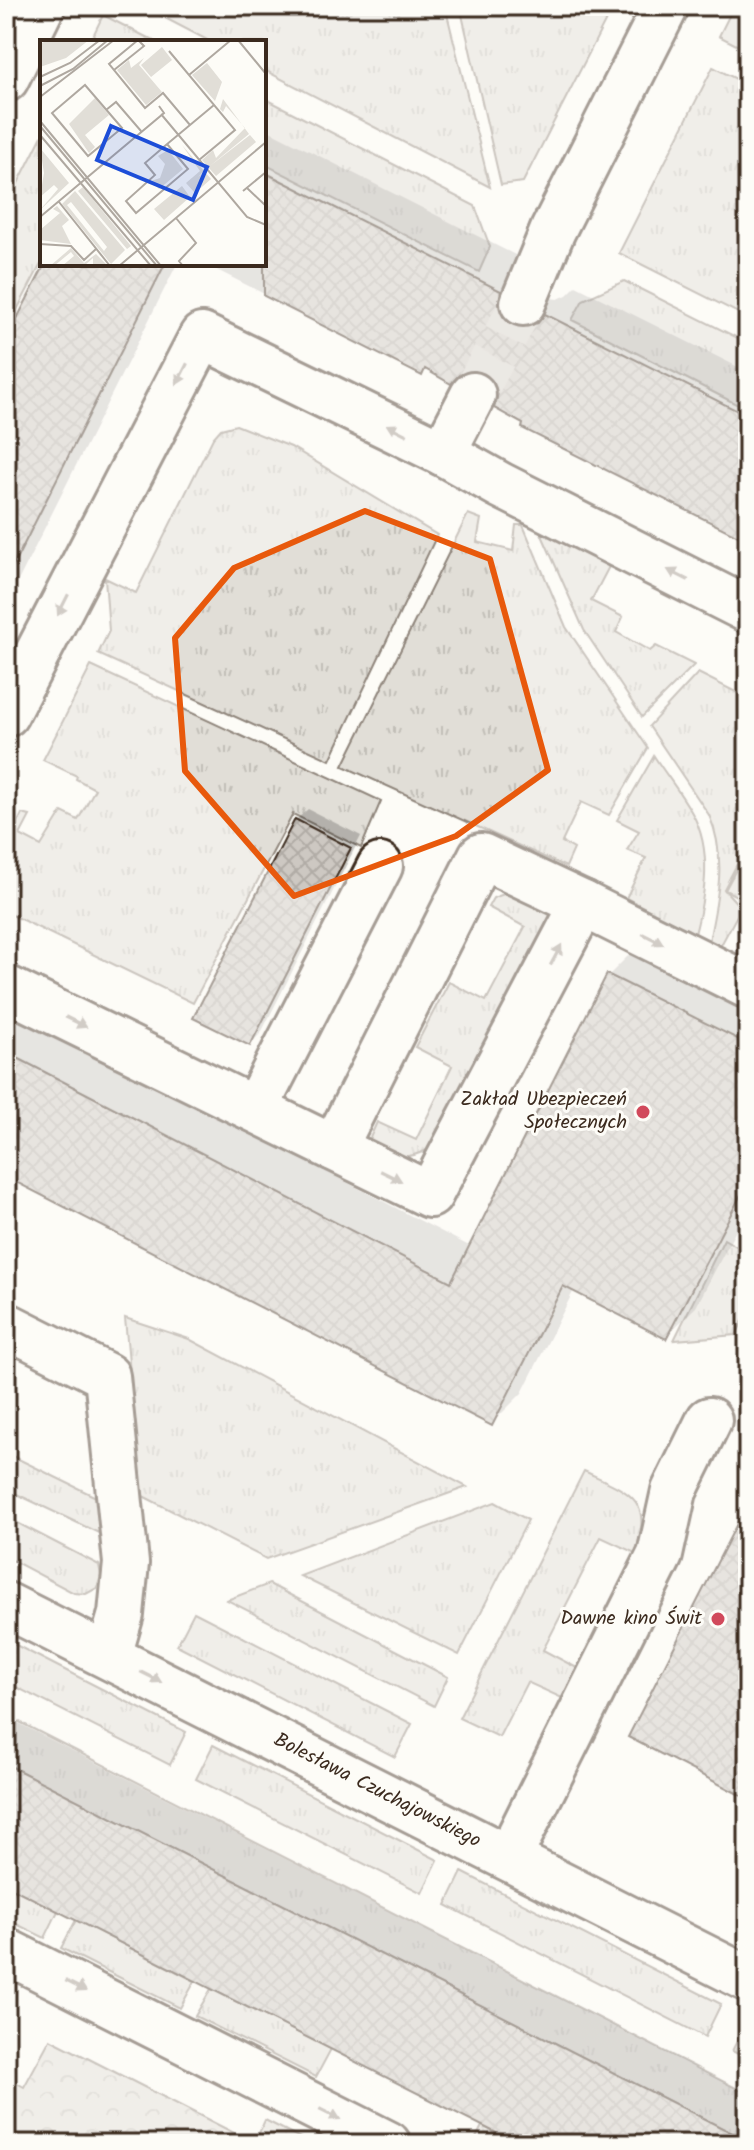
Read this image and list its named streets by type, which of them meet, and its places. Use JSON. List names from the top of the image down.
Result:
{
  "streets": {
    "street": ["Bolesława Czuchajowskiego"]
  },
  "places": ["Zakład Ubezpieczeń Społecznych", "Dawne kino Świt"]
}
